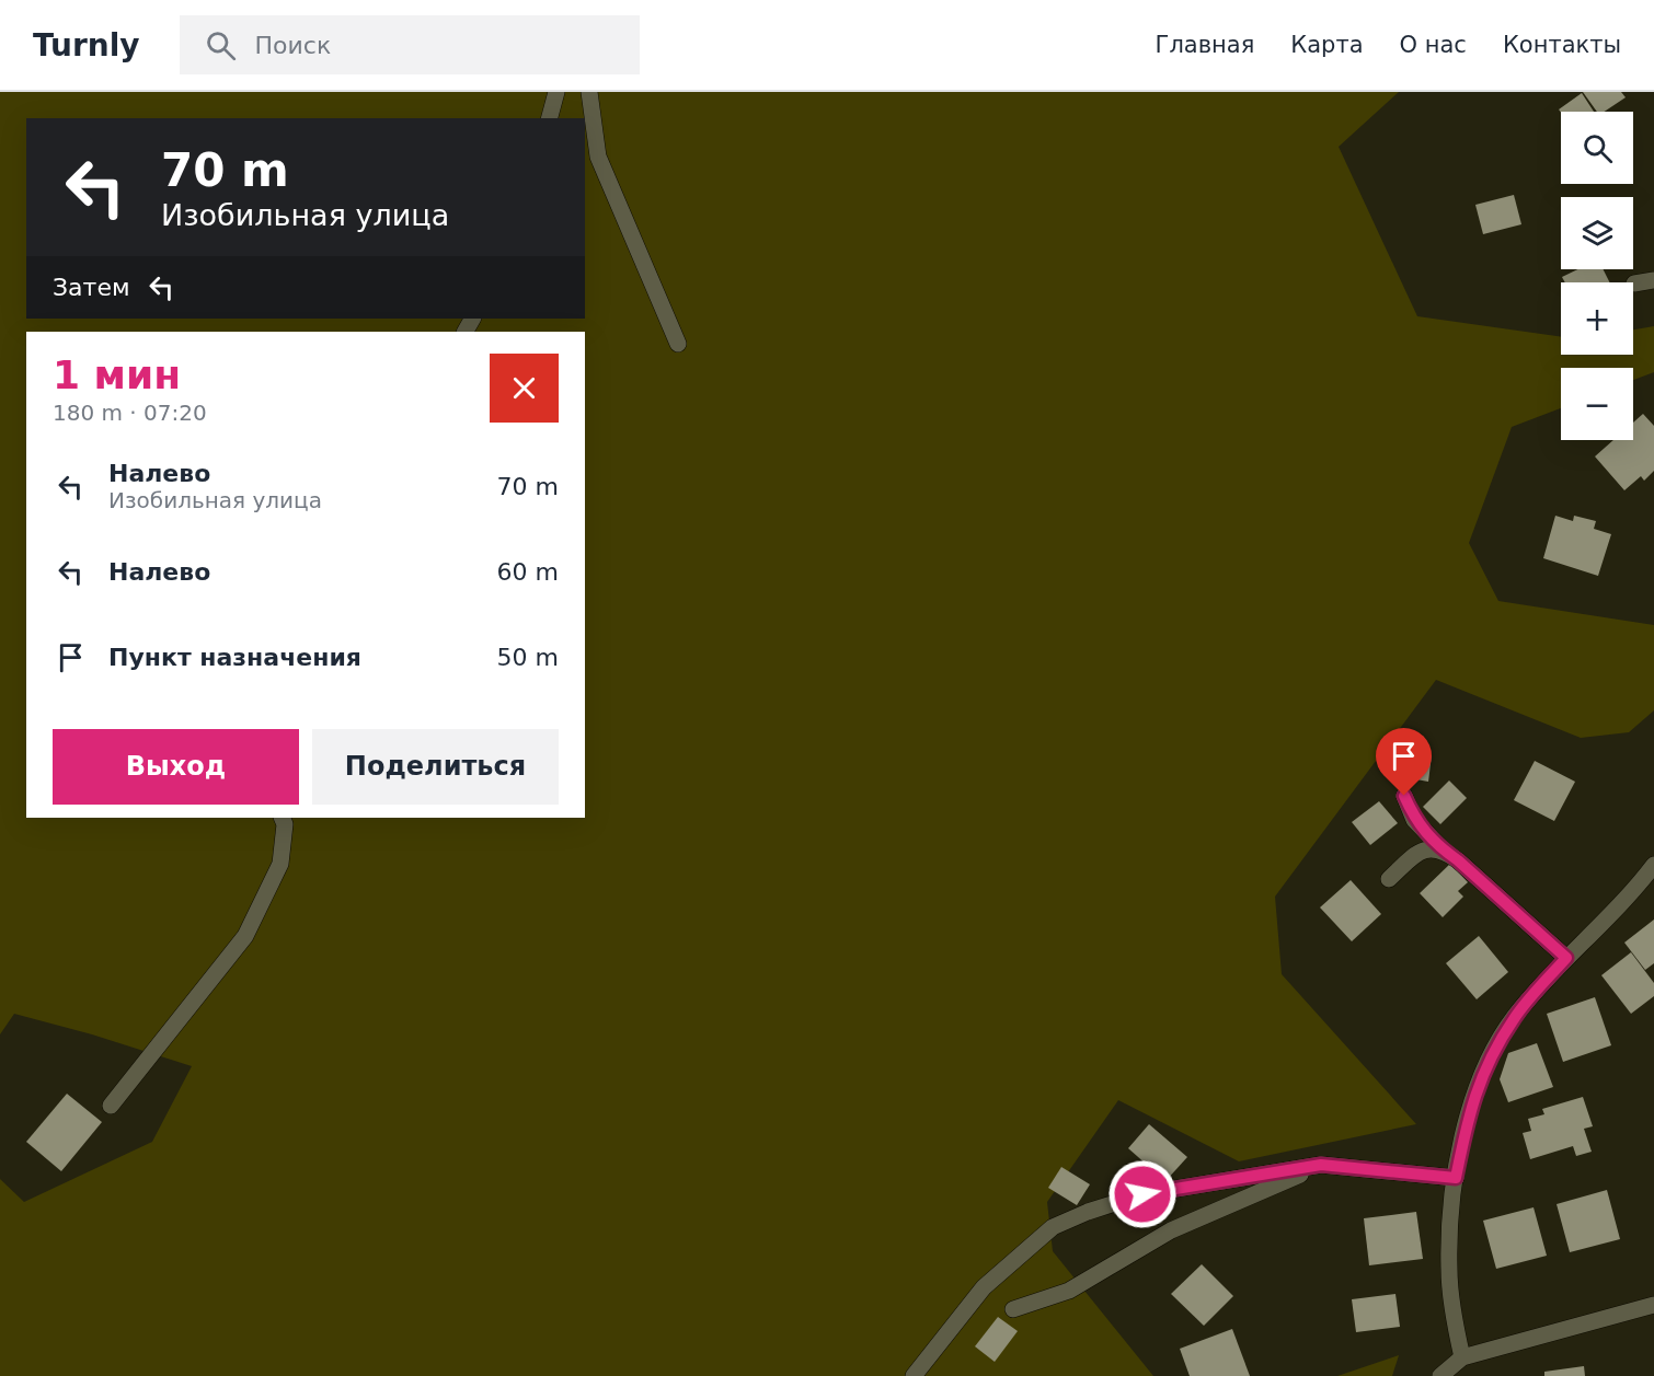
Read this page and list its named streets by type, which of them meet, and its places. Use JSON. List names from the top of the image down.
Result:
{
  "page": {
    "header": "Turnly",
    "search": "Поиск",
    "nav": [
      "Главная",
      "Карта",
      "О нас",
      "Контакты"
    ],
    "map_buttons": ["+", "−"],
    "turn": ["70 m", "Изобильная улица"],
    "then": "Затем",
    "heading": ["1 мин", "180 m · 07:20"],
    "list": [
      {
        "name": "Налево",
        "note": "Изобильная улица",
        "value": "70 m"
      },
      {
        "name": "Налево",
        "value": "60 m"
      },
      {
        "name": "Пункт назначения",
        "value": "50 m"
      }
    ],
    "buttons": ["Выход", "Поделиться"]
  }
}
